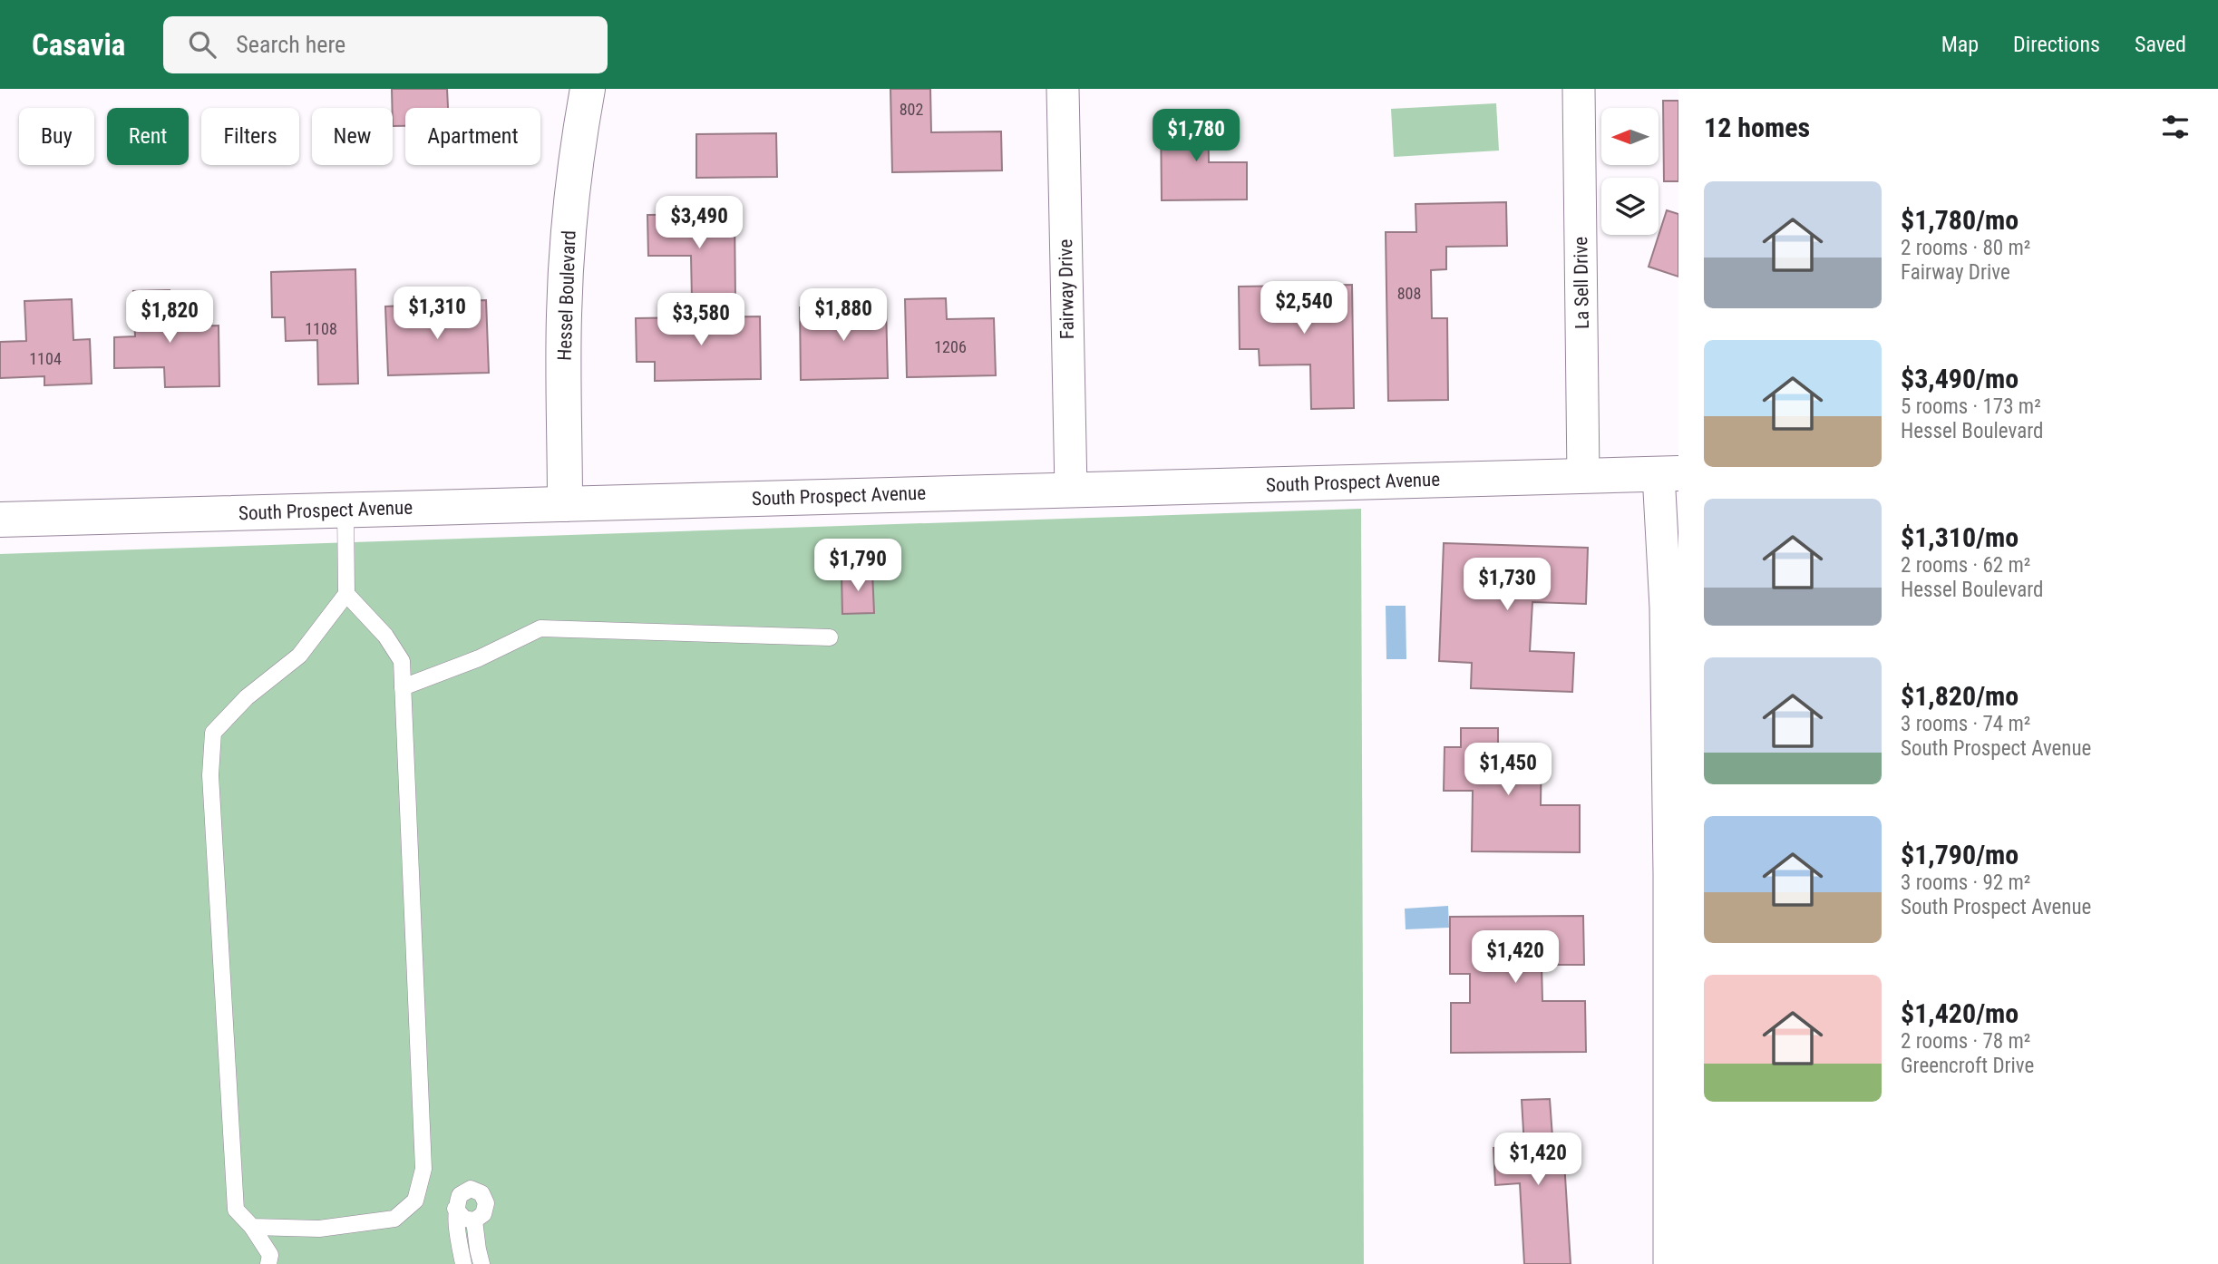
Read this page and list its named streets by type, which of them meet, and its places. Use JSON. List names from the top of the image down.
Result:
{
  "streets": {
    "main road": ["Hessel Boulevard", "South Prospect Avenue"],
    "street": ["La Sell Drive", "Fairway Drive"]
  },
  "crossings": [
    ["La Sell Drive", "South Prospect Avenue"],
    ["Fairway Drive", "South Prospect Avenue"],
    ["Hessel Boulevard", "South Prospect Avenue"]
  ],
  "house_numbers": [
    "802",
    "808",
    "1108",
    "1206",
    "1104"
  ],
  "north": "left",
  "page": {
    "header": "Casavia",
    "search": "Search here",
    "nav": ["Map", "Directions", "Saved"],
    "heading": "12 homes",
    "chip": [
      "Buy",
      "Rent",
      "Filters",
      "New",
      "Apartment"
    ],
    "price": [
      "$1,780",
      "$3,490",
      "$2,540",
      "$1,310",
      "$1,880",
      "$1,820",
      "$3,580",
      "$1,790",
      "$1,730",
      "$1,450",
      "$1,420",
      "$1,420"
    ],
    "list": [
      {
        "name": "$1,780/mo",
        "note": "2 rooms · 80 m² · Fairway Drive"
      },
      {
        "name": "$3,490/mo",
        "note": "5 rooms · 173 m² · Hessel Boulevard"
      },
      {
        "name": "$1,310/mo",
        "note": "2 rooms · 62 m² · Hessel Boulevard"
      },
      {
        "name": "$1,820/mo",
        "note": "3 rooms · 74 m² · South Prospect Avenue"
      },
      {
        "name": "$1,790/mo",
        "note": "3 rooms · 92 m² · South Prospect Avenue"
      },
      {
        "name": "$1,420/mo",
        "note": "2 rooms · 78 m² · Greencroft Drive"
      }
    ]
  }
}
